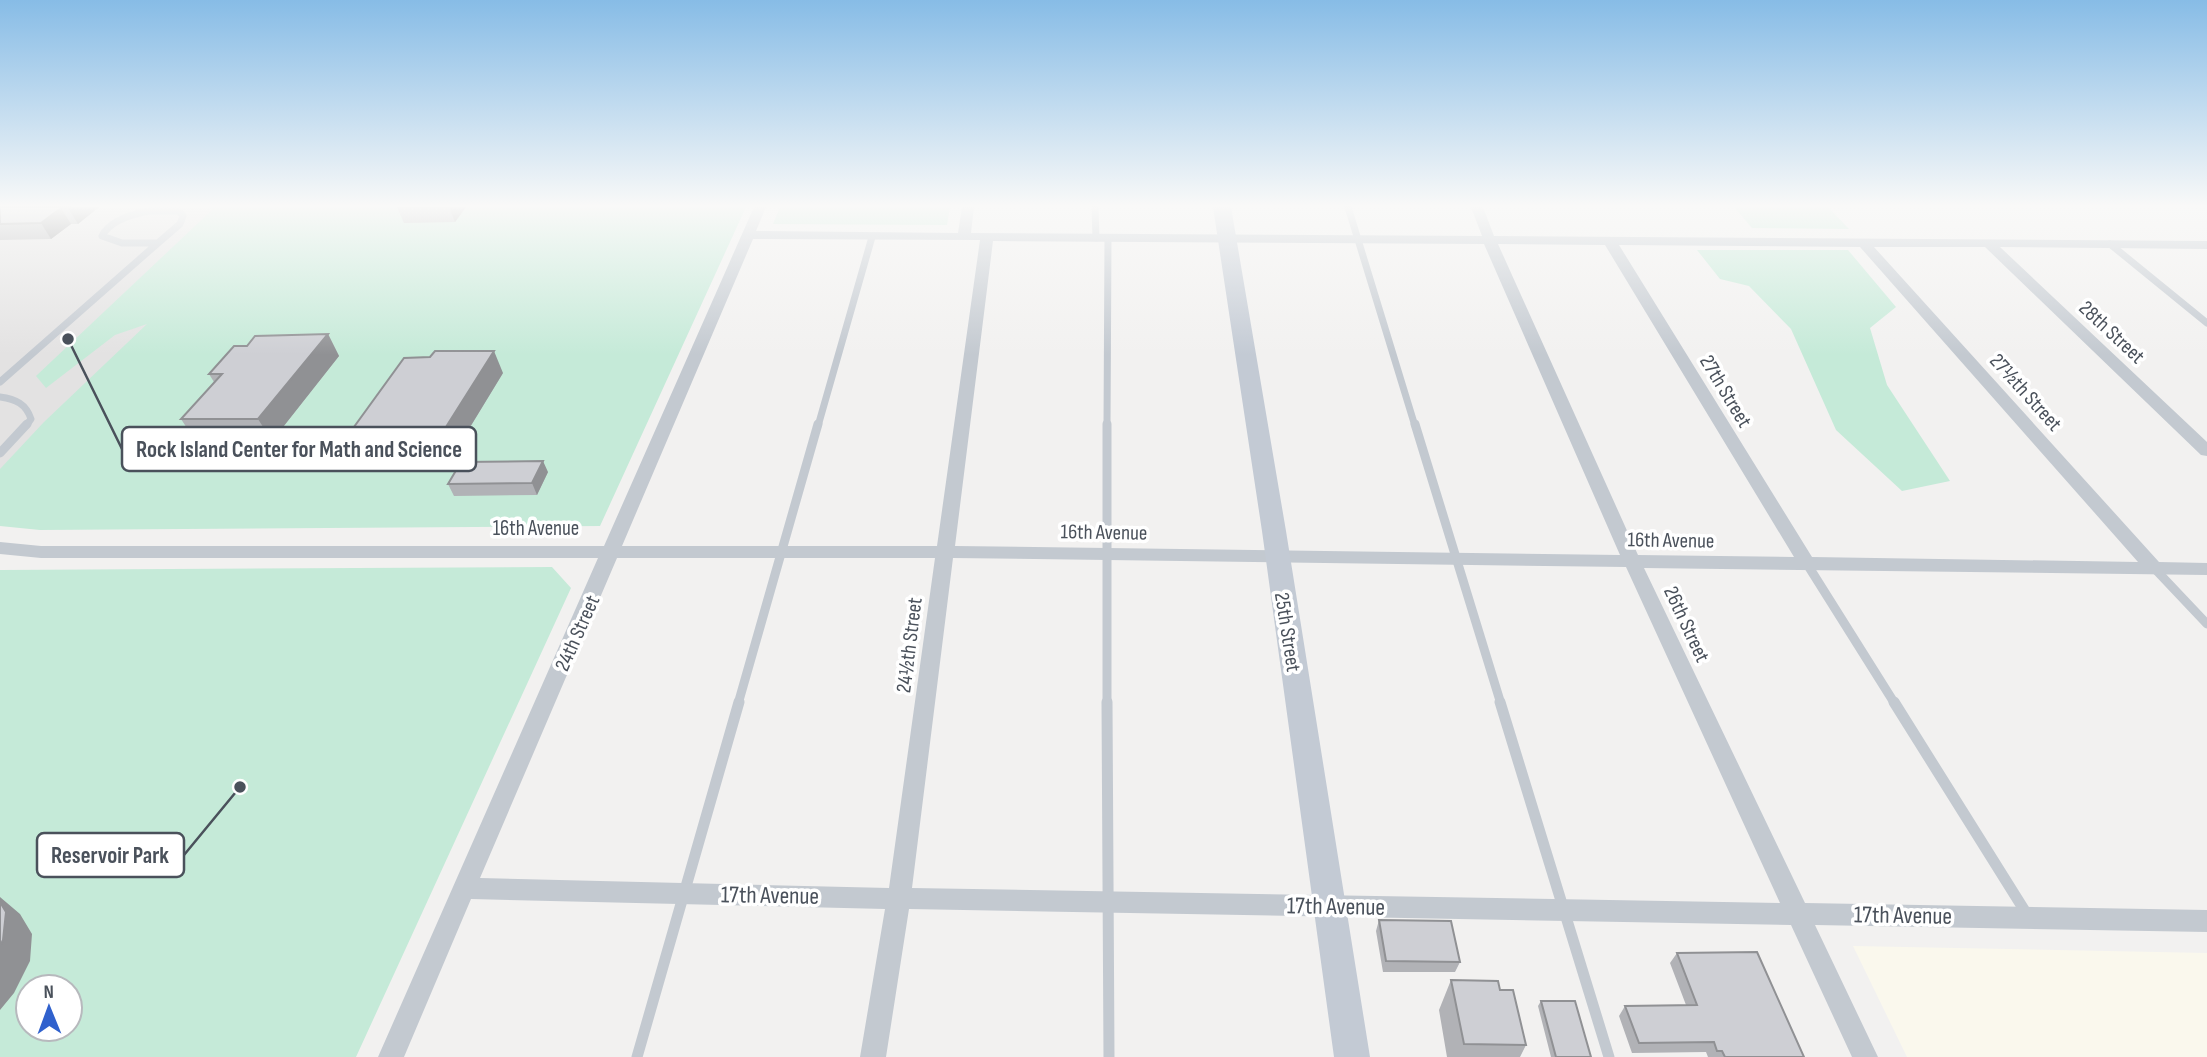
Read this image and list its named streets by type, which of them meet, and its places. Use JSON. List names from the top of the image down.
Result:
{
  "streets": {
    "street": [
      "28th Street",
      "27th Street",
      "27½th Street",
      "16th Avenue",
      "26th Street",
      "25th Street",
      "24th Street",
      "24½th Street",
      "17th Avenue"
    ]
  },
  "crossings": [
    ["27th Street", "16th Avenue"],
    ["27½th Street", "16th Avenue"],
    ["16th Avenue", "26th Street"],
    ["16th Avenue", "25th Street"],
    ["16th Avenue", "24th Street"],
    ["16th Avenue", "24½th Street"],
    ["26th Street", "17th Avenue"],
    ["25th Street", "17th Avenue"],
    ["24th Street", "17th Avenue"],
    ["24½th Street", "17th Avenue"]
  ],
  "places": ["Rock Island Center for Math and Science", "Reservoir Park"],
  "north": "top"
}
